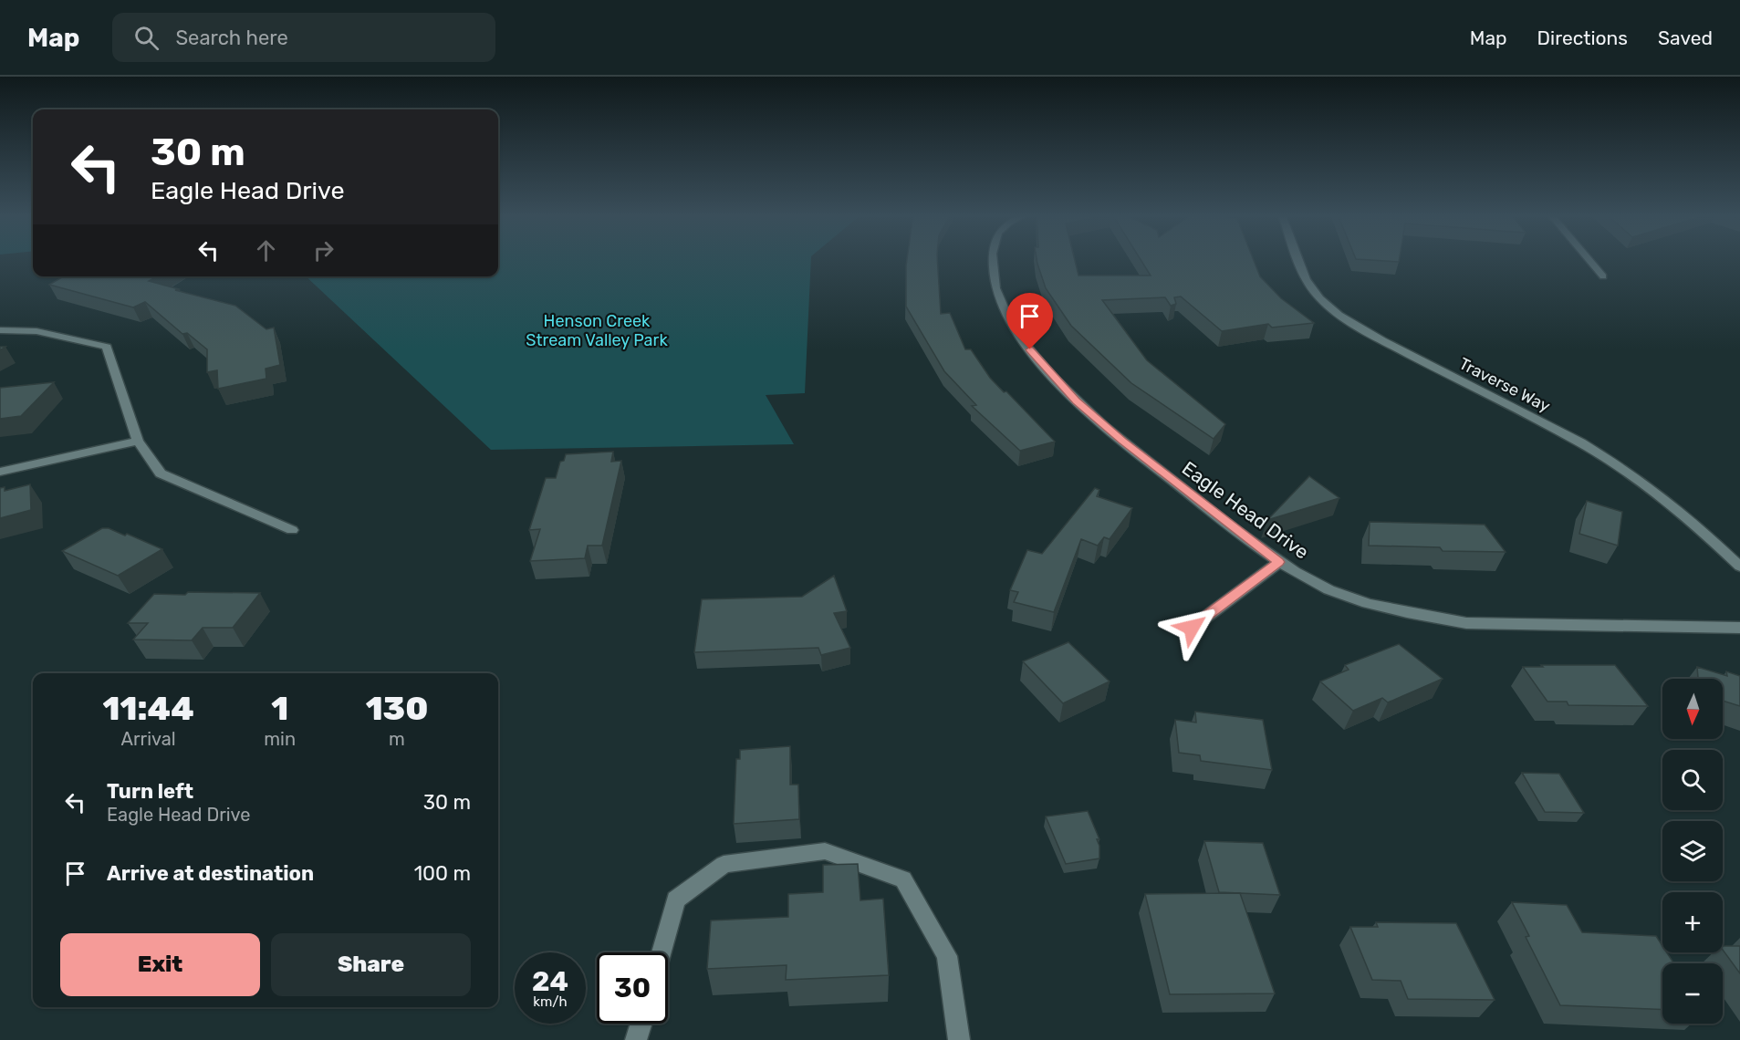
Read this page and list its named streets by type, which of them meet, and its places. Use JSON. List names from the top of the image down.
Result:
{
  "streets": {
    "street": ["Traverse Way", "Eagle Head Drive"]
  },
  "parks": ["Henson Creek Stream Valley Park"],
  "north": "bottom",
  "page": {
    "header": "Map",
    "search": "Search here",
    "nav": ["Map", "Directions", "Saved"],
    "turn": ["30 m", "Eagle Head Drive"],
    "eta": [
      "11:44",
      "Arrival",
      "1",
      "min",
      "130",
      "m"
    ],
    "map_buttons": ["+", "−"],
    "list": [
      {
        "name": "Turn left",
        "note": "Eagle Head Drive",
        "value": "30 m"
      },
      {
        "name": "Arrive at destination",
        "value": "100 m"
      }
    ],
    "buttons": ["Exit", "Share"],
    "speed": "24 km/h",
    "limit": "30"
  }
}
